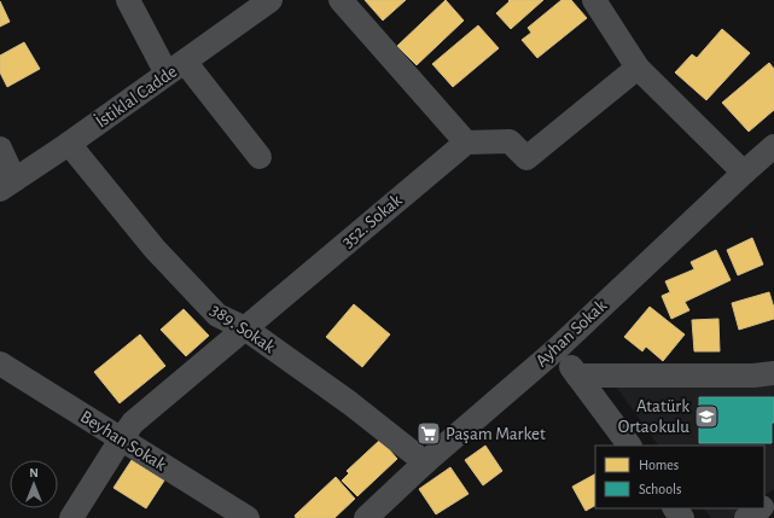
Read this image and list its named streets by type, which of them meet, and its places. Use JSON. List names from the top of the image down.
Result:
{
  "streets": {
    "street": [
      "İstiklal Cadde",
      "352. Sokak",
      "389. Sokak",
      "Ayhan Sokak",
      "Beyhan Sokak"
    ]
  },
  "crossings": [
    ["İstiklal Cadde", "389. Sokak"],
    ["352. Sokak", "389. Sokak"],
    ["352. Sokak", "Beyhan Sokak"],
    ["389. Sokak", "Ayhan Sokak"]
  ],
  "places": {
    "school or university": ["Atatürk Ortaokulu"],
    "supermarket": ["Paşam Market"]
  },
  "legend": ["Homes", "Schools"],
  "north": "top"
}
